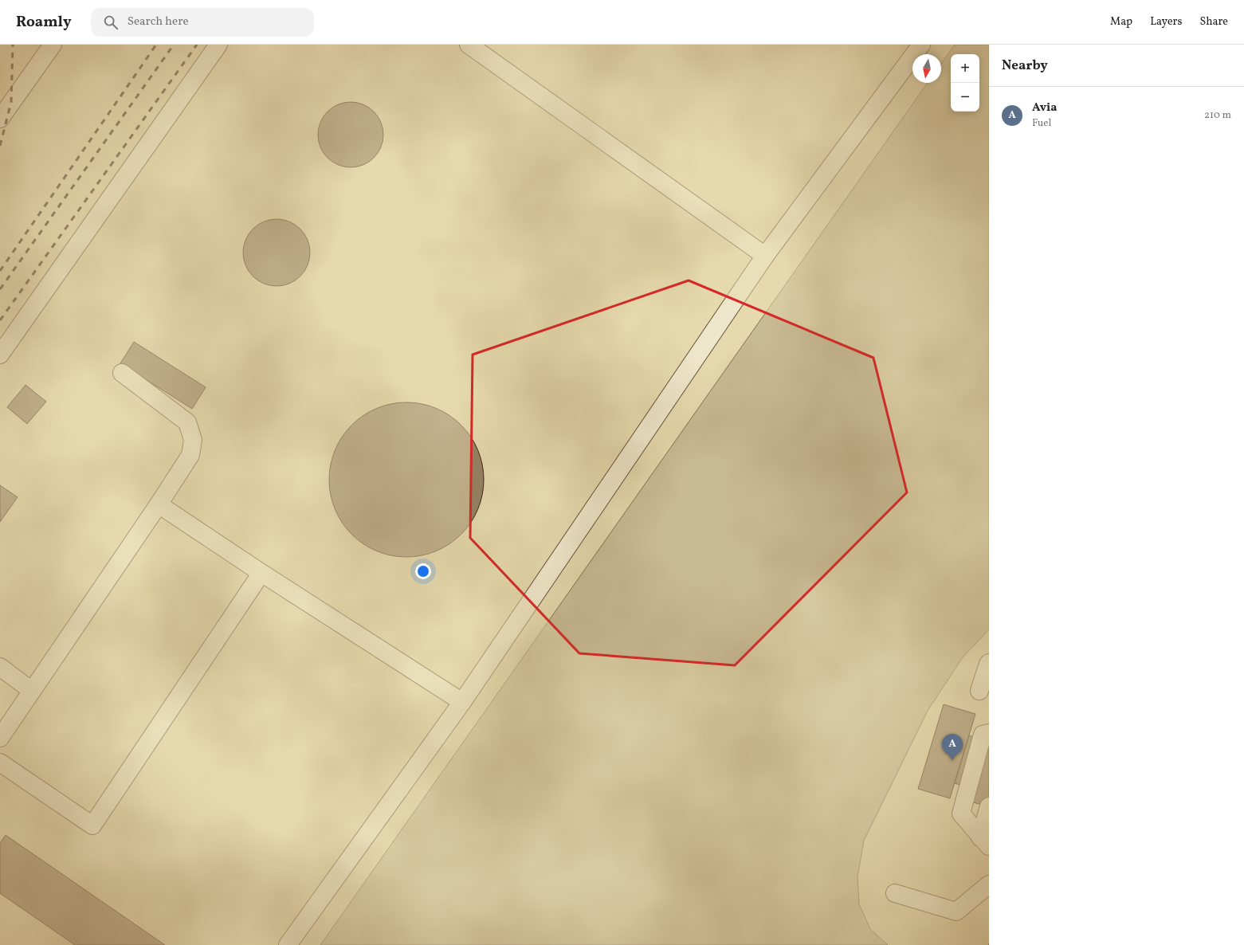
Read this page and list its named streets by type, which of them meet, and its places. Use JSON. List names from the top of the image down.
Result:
{
  "north": "bottom",
  "page": {
    "header": "Roamly",
    "search": "Search here",
    "nav": ["Map", "Layers", "Share"],
    "heading": "Nearby",
    "map_buttons": ["+", "−"],
    "list": [
      {
        "mark": "A",
        "name": "Avia",
        "note": "Fuel",
        "value": "210 m"
      }
    ],
    "pins": "A"
  }
}
